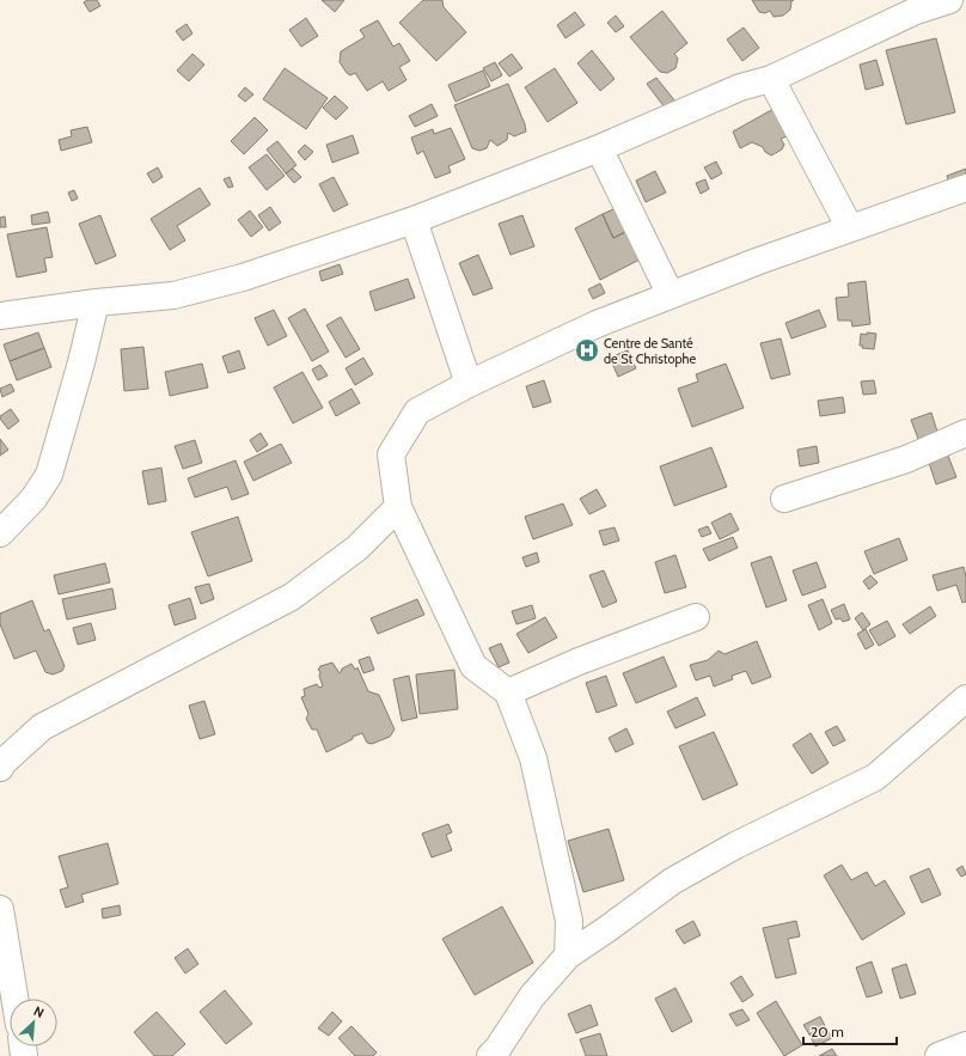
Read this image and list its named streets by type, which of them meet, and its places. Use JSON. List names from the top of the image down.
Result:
{
  "places": {
    "hospital": ["Centre de Santé de St Christophe"]
  },
  "scale_bar": "20 m",
  "north": "top right"
}
